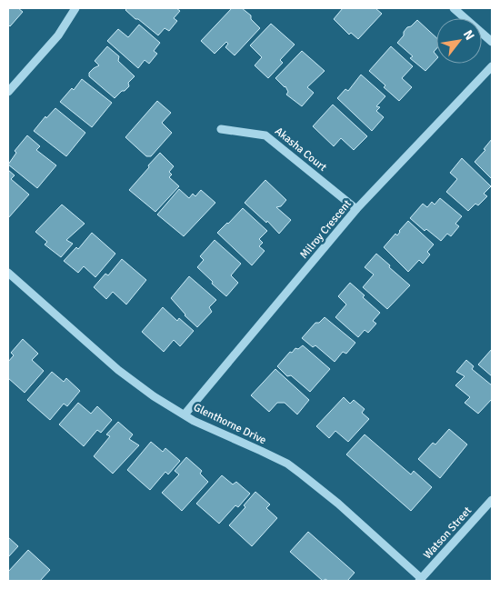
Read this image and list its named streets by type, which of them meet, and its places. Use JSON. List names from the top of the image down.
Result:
{
  "streets": {
    "street": [
      "Akasha Court",
      "Milroy Crescent",
      "Glenthorne Drive",
      "Watson Street"
    ]
  },
  "crossings": [
    ["Akasha Court", "Milroy Crescent"],
    ["Milroy Crescent", "Glenthorne Drive"],
    ["Glenthorne Drive", "Watson Street"]
  ],
  "north": "top right"
}
